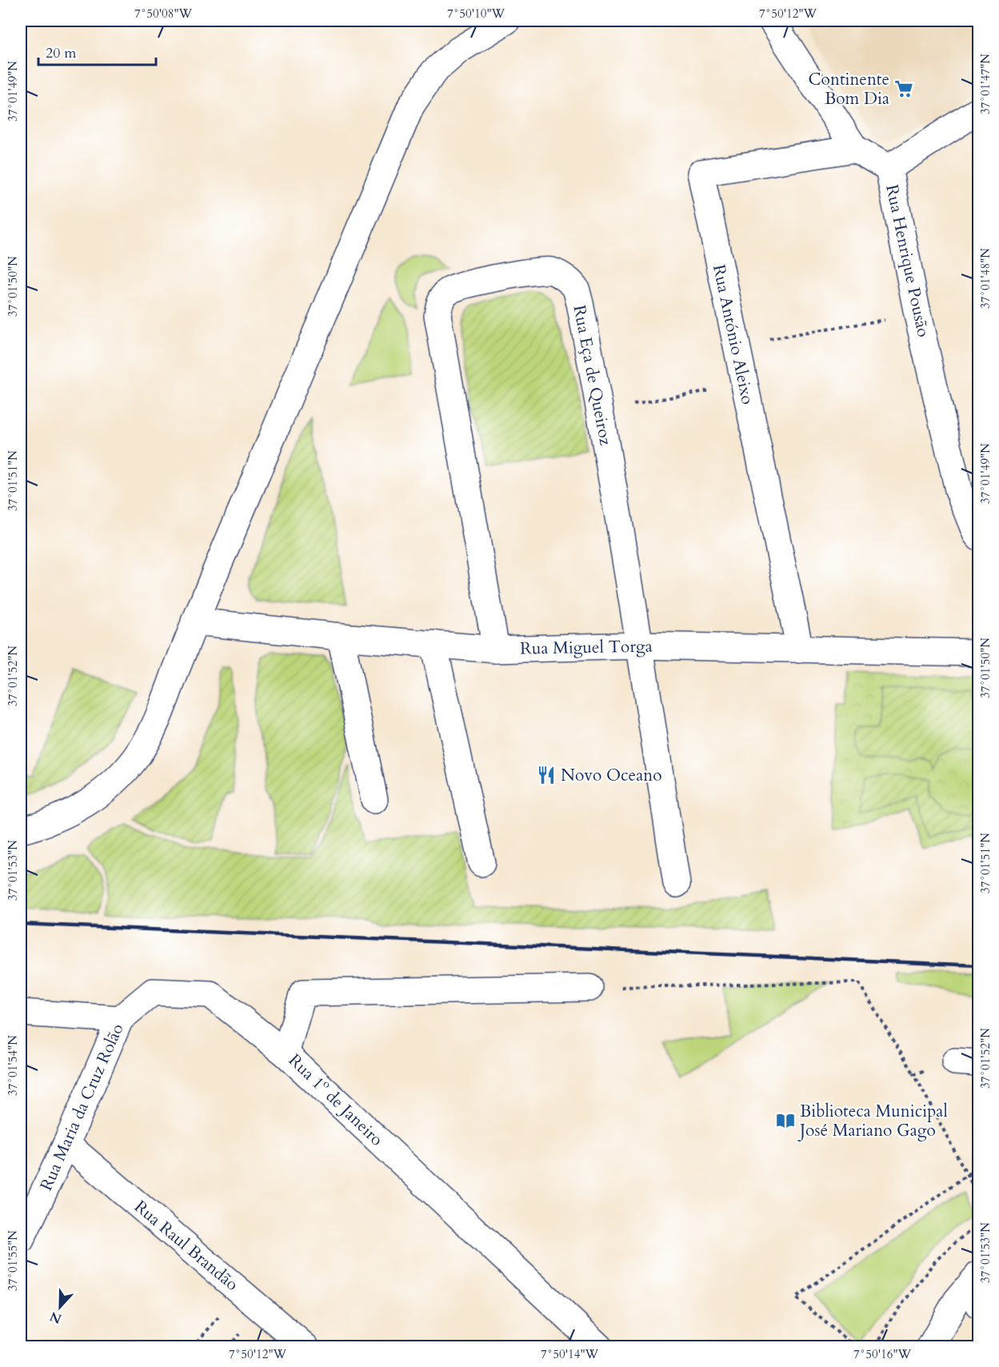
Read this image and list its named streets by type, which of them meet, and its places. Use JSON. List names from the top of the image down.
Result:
{
  "streets": {
    "street": [
      "Rua Henrique Pousão",
      "Rua António Aleixo",
      "Rua Eça de Queiroz",
      "Rua Miguel Torga",
      "Rua 1º de Janeiro",
      "Rua Maria da Cruz Rolão",
      "Rua Raul Brandão"
    ]
  },
  "crossings": [
    ["Rua Henrique Pousão", "Rua António Aleixo"],
    ["Rua António Aleixo", "Rua Miguel Torga"],
    ["Rua Eça de Queiroz", "Rua Miguel Torga"],
    ["Rua 1º de Janeiro", "Rua Maria da Cruz Rolão"],
    ["Rua Maria da Cruz Rolão", "Rua Raul Brandão"]
  ],
  "places": {
    "supermarket": ["Continente Bom Dia"],
    "restaurant": ["Novo Oceano"],
    "library": ["Biblioteca Municipal José Mariano Gago"]
  },
  "scale_bar": "20 m",
  "north": "bottom",
  "coordinates": [
    "7°50'08\"W",
    "7°50'10\"W",
    "7°50'12\"W",
    "37°01'47\"N",
    "37°01'49\"N",
    "37°01'48\"N",
    "37°01'50\"N",
    "37°01'51\"N",
    "37°01'52\"N",
    "37°01'53\"N",
    "37°01'54\"N",
    "37°01'55\"N",
    "7°50'14\"W",
    "7°50'16\"W"
  ]
}
